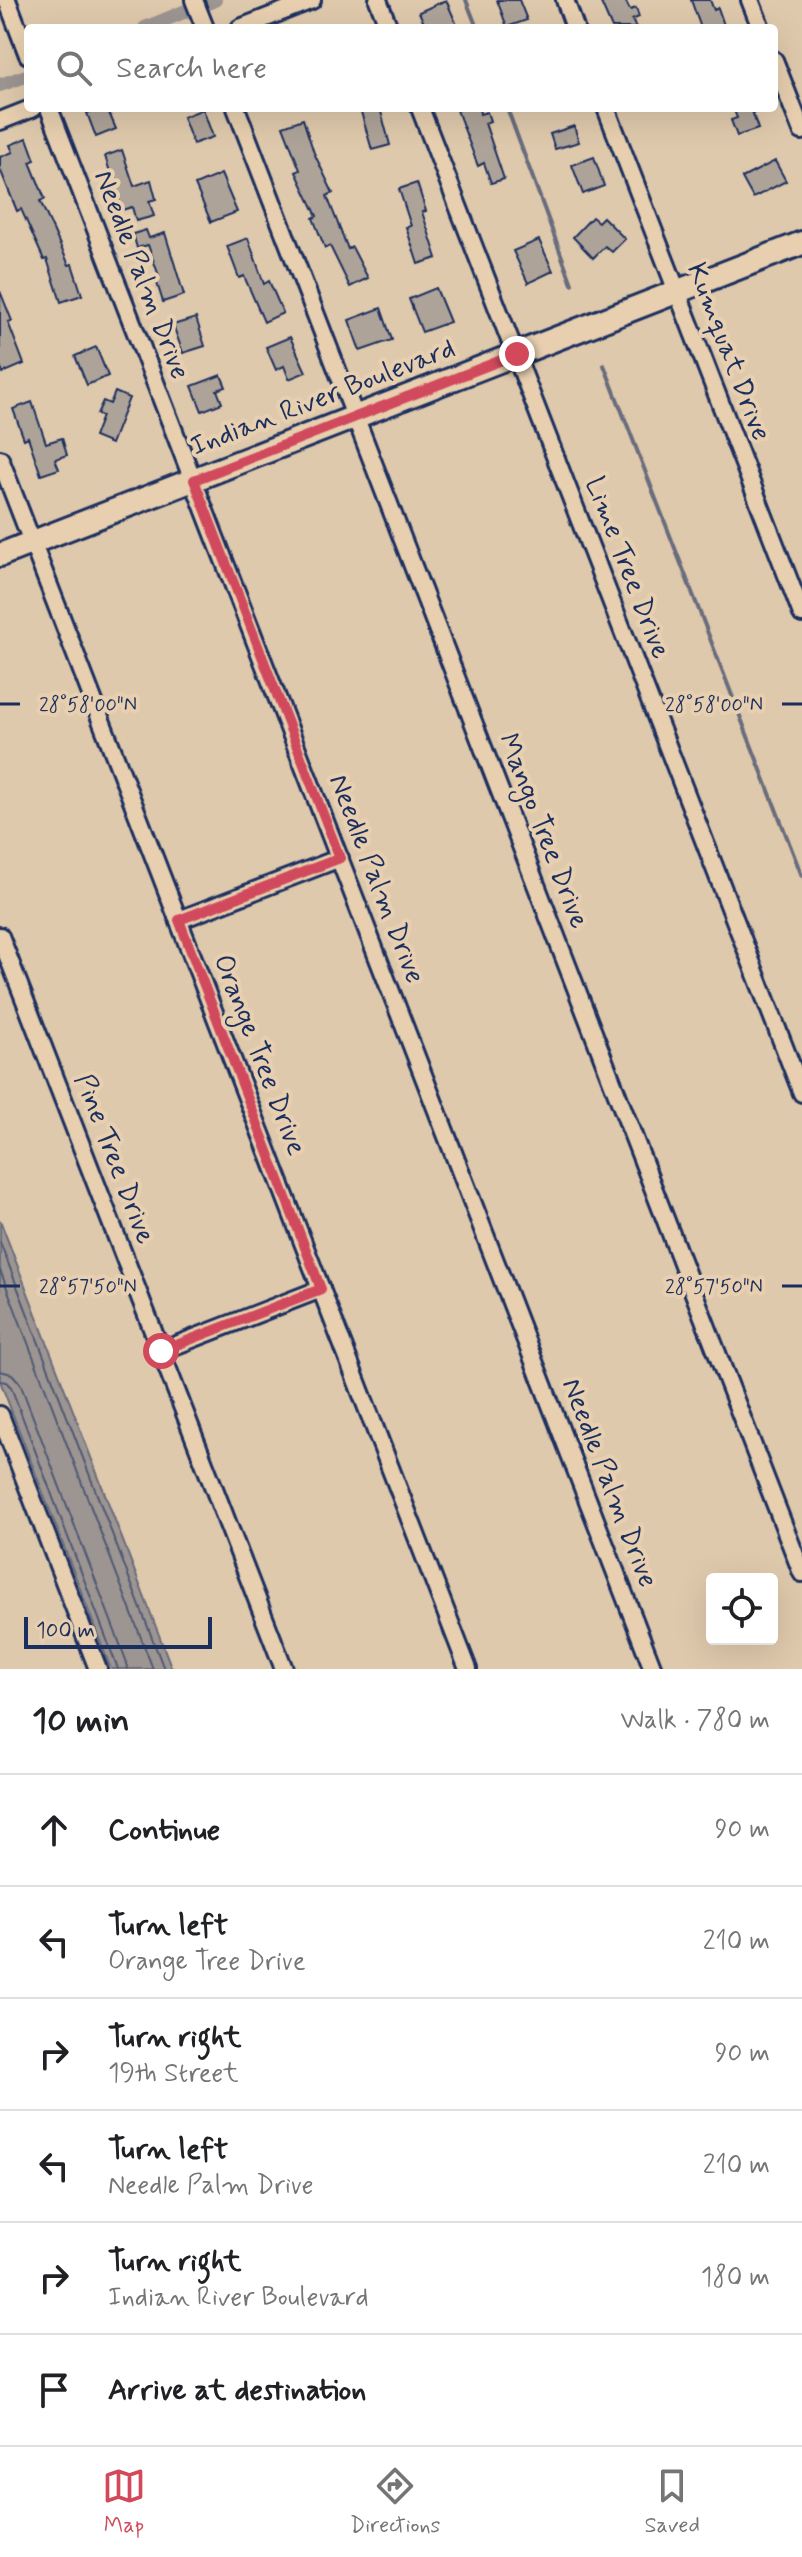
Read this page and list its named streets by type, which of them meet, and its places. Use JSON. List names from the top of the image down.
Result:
{
  "streets": {
    "main road": ["Indian River Boulevard"],
    "street": [
      "Needle Palm Drive",
      "Kumquat Drive",
      "Lime Tree Drive",
      "Mango Tree Drive",
      "Orange Tree Drive",
      "Pine Tree Drive"
    ]
  },
  "crossings": [
    ["Needle Palm Drive", "Indian River Boulevard"],
    ["Kumquat Drive", "Indian River Boulevard"],
    ["Indian River Boulevard", "Lime Tree Drive"],
    ["Indian River Boulevard", "Mango Tree Drive"],
    ["Indian River Boulevard", "Orange Tree Drive"]
  ],
  "scale_bar": "100 m",
  "page": {
    "search": "Search here",
    "scale": "100 m",
    "heading": ["10 min", "Walk · 780 m"],
    "list": [
      ["Continue", "90 m"],
      ["Turn left", "Orange Tree Drive", "210 m"],
      ["Turn right", "19th Street", "90 m"],
      ["Turn left", "Needle Palm Drive", "210 m"],
      ["Turn right", "Indian River Boulevard", "180 m"],
      "Arrive at destination"
    ],
    "nav": ["Map", "Directions", "Saved"]
  },
  "coordinates": ["28°58'00\"N", "28°57'50\"N"]
}
